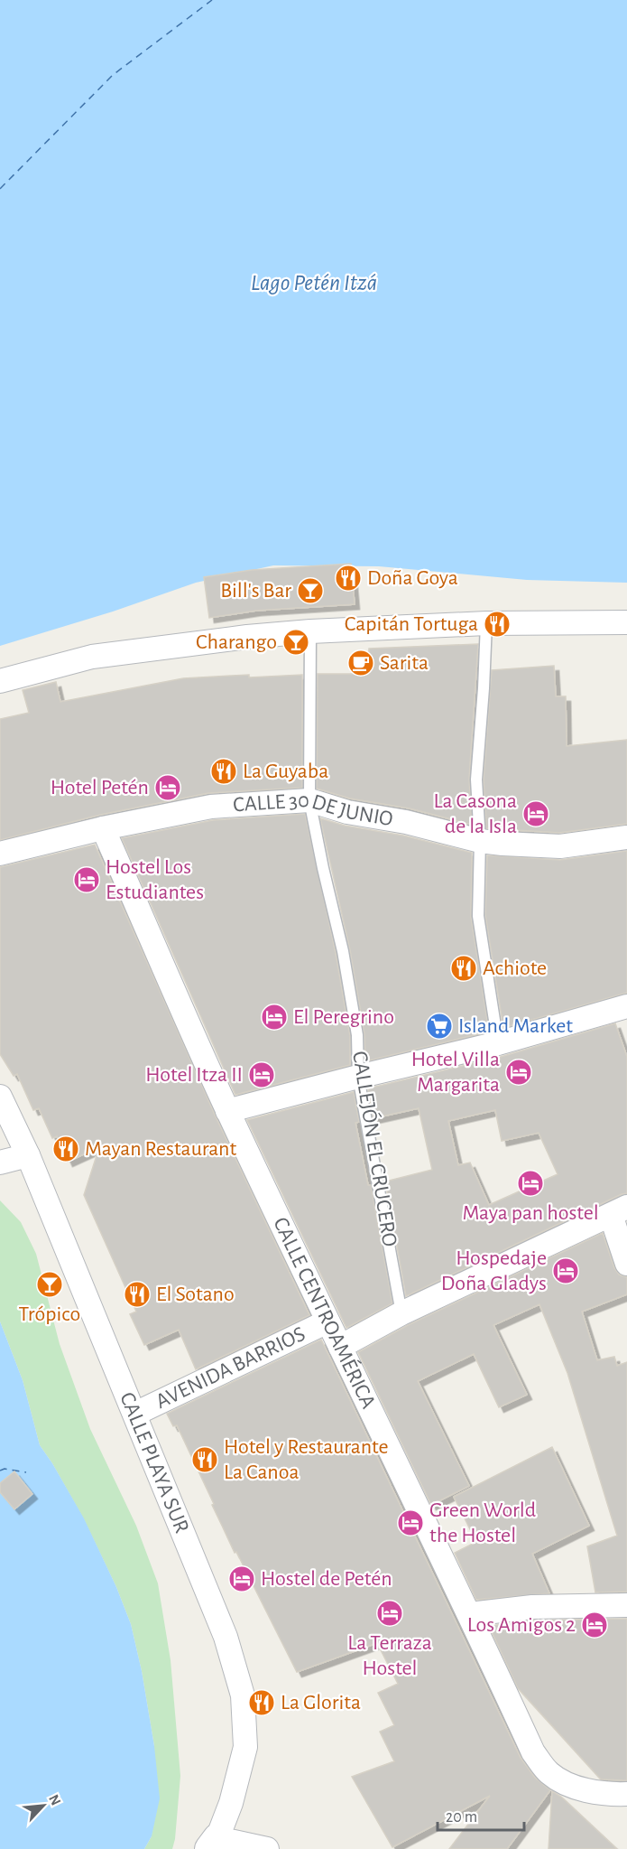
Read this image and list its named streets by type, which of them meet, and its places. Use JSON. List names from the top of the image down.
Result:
{
  "streets": {
    "street": [
      "CALLE 30 DE JUNIO",
      "CALLE CENTROAMÉRICA",
      "AVENIDA BARRIOS",
      "CALLE PLAYA SUR"
    ],
    "lane": ["CALLEJÓN EL CRUCERO"]
  },
  "crossings": [
    ["CALLE 30 DE JUNIO", "CALLEJÓN EL CRUCERO"],
    ["CALLE 30 DE JUNIO", "CALLE CENTROAMÉRICA"],
    ["CALLEJÓN EL CRUCERO", "AVENIDA BARRIOS"],
    ["CALLE CENTROAMÉRICA", "AVENIDA BARRIOS"],
    ["AVENIDA BARRIOS", "CALLE PLAYA SUR"]
  ],
  "water": ["Lago Petén Itzá"],
  "places": {
    "restaurant": [
      "Doña Goya",
      "Capitán Tortuga",
      "La Guyaba",
      "Achiote",
      "Mayan Restaurant",
      "El Sotano",
      "Hotel y Restaurante La Canoa",
      "La Glorita"
    ],
    "bar": ["Bill's Bar", "Charango", "Trópico"],
    "cafe": ["Sarita"],
    "hotel": [
      "Hotel Petén",
      "La Casona de la Isla",
      "Hostel Los Estudiantes",
      "El Peregrino",
      "Hotel Villa Margarita",
      "Hotel Itza II",
      "Maya pan hostel",
      "Hospedaje Doña Gladys",
      "Green World the Hostel",
      "Hostel de Petén",
      "La Terraza Hostel",
      "Los Amigos 2"
    ],
    "supermarket": ["Island Market"]
  },
  "scale_bar": "20 m",
  "north": "top right"
}
